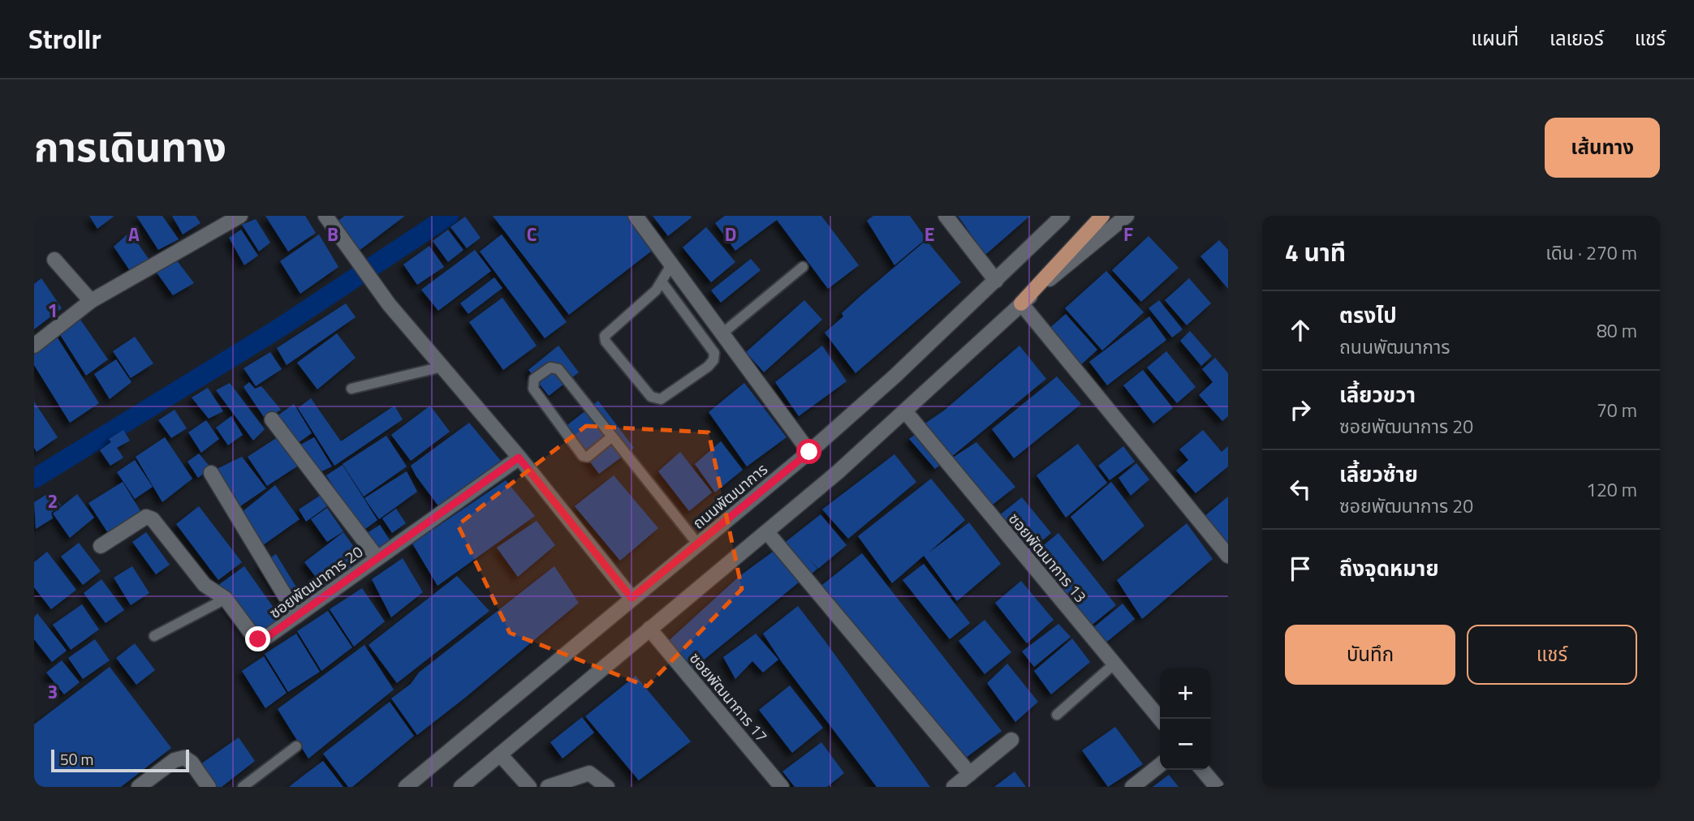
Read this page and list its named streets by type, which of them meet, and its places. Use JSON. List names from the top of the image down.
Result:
{
  "streets": {
    "street": [
      "ถนนพัฒนาการ",
      "ซอยพัฒนาการ 13",
      "ซอยพัฒนาการ 20",
      "ซอยพัฒนาการ 17"
    ]
  },
  "scale_bar": "50 m",
  "page": {
    "header": "Strollr",
    "nav": ["แผนที่", "เลเยอร์", "แชร์"],
    "title": "การเดินทาง",
    "buttons": [
      "เส้นทาง",
      ["บันทึก", "แชร์"]
    ],
    "heading": ["4 นาที", "เดิน · 270 m"],
    "list": [
      ["ตรงไป", "ถนนพัฒนาการ", "80 m"],
      ["เลี้ยวขวา", "ซอยพัฒนาการ 20", "70 m"],
      ["เลี้ยวซ้าย", "ซอยพัฒนาการ 20", "120 m"],
      "ถึงจุดหมาย"
    ],
    "map_buttons": ["+", "−"],
    "scale": "50 m"
  },
  "grid": {
    "columns": [
      "A",
      "B",
      "C",
      "D",
      "E",
      "F"
    ],
    "rows": ["1", "2", "3"]
  }
}
